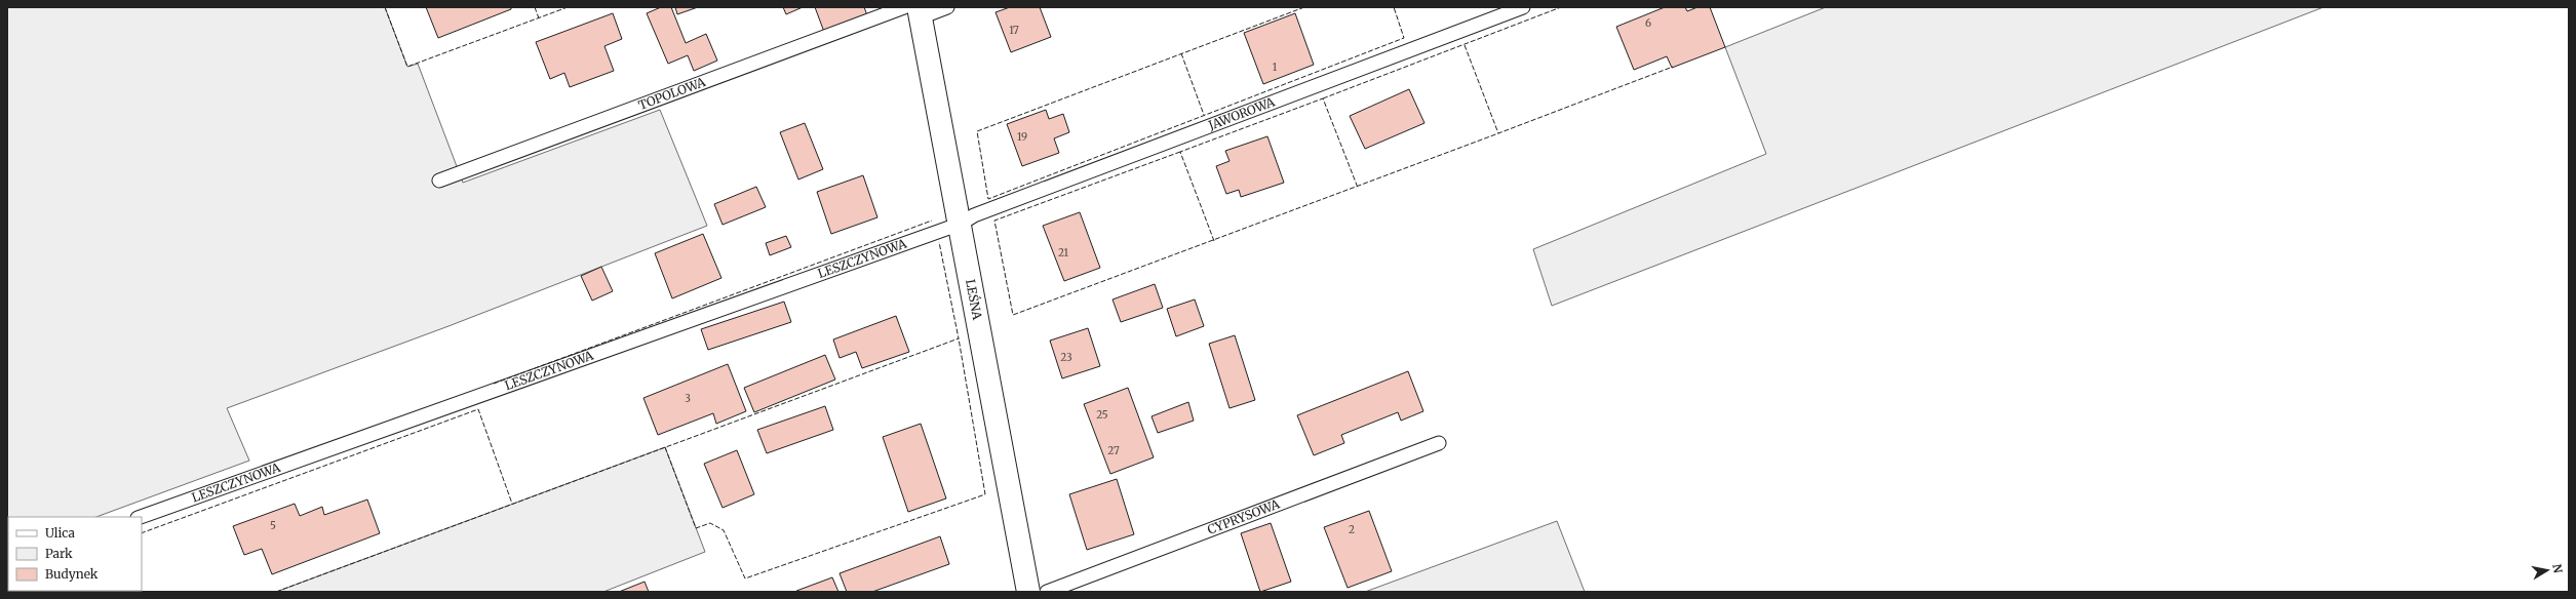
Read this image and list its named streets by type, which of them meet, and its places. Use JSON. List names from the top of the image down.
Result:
{
  "streets": {
    "street": ["LEŚNA"],
    "lane": [
      "TOPOLOWA",
      "JAWOROWA",
      "LESZCZYNOWA",
      "CYPRYSOWA"
    ]
  },
  "crossings": [
    ["TOPOLOWA", "LEŚNA"],
    ["JAWOROWA", "LESZCZYNOWA"],
    ["JAWOROWA", "LEŚNA"],
    ["LESZCZYNOWA", "LEŚNA"]
  ],
  "house_numbers": [
    "6",
    "17",
    "1",
    "19",
    "21",
    "23",
    "3",
    "25",
    "27",
    "5",
    "2"
  ],
  "legend": ["Ulica", "Park", "Budynek"],
  "north": "right"
}
